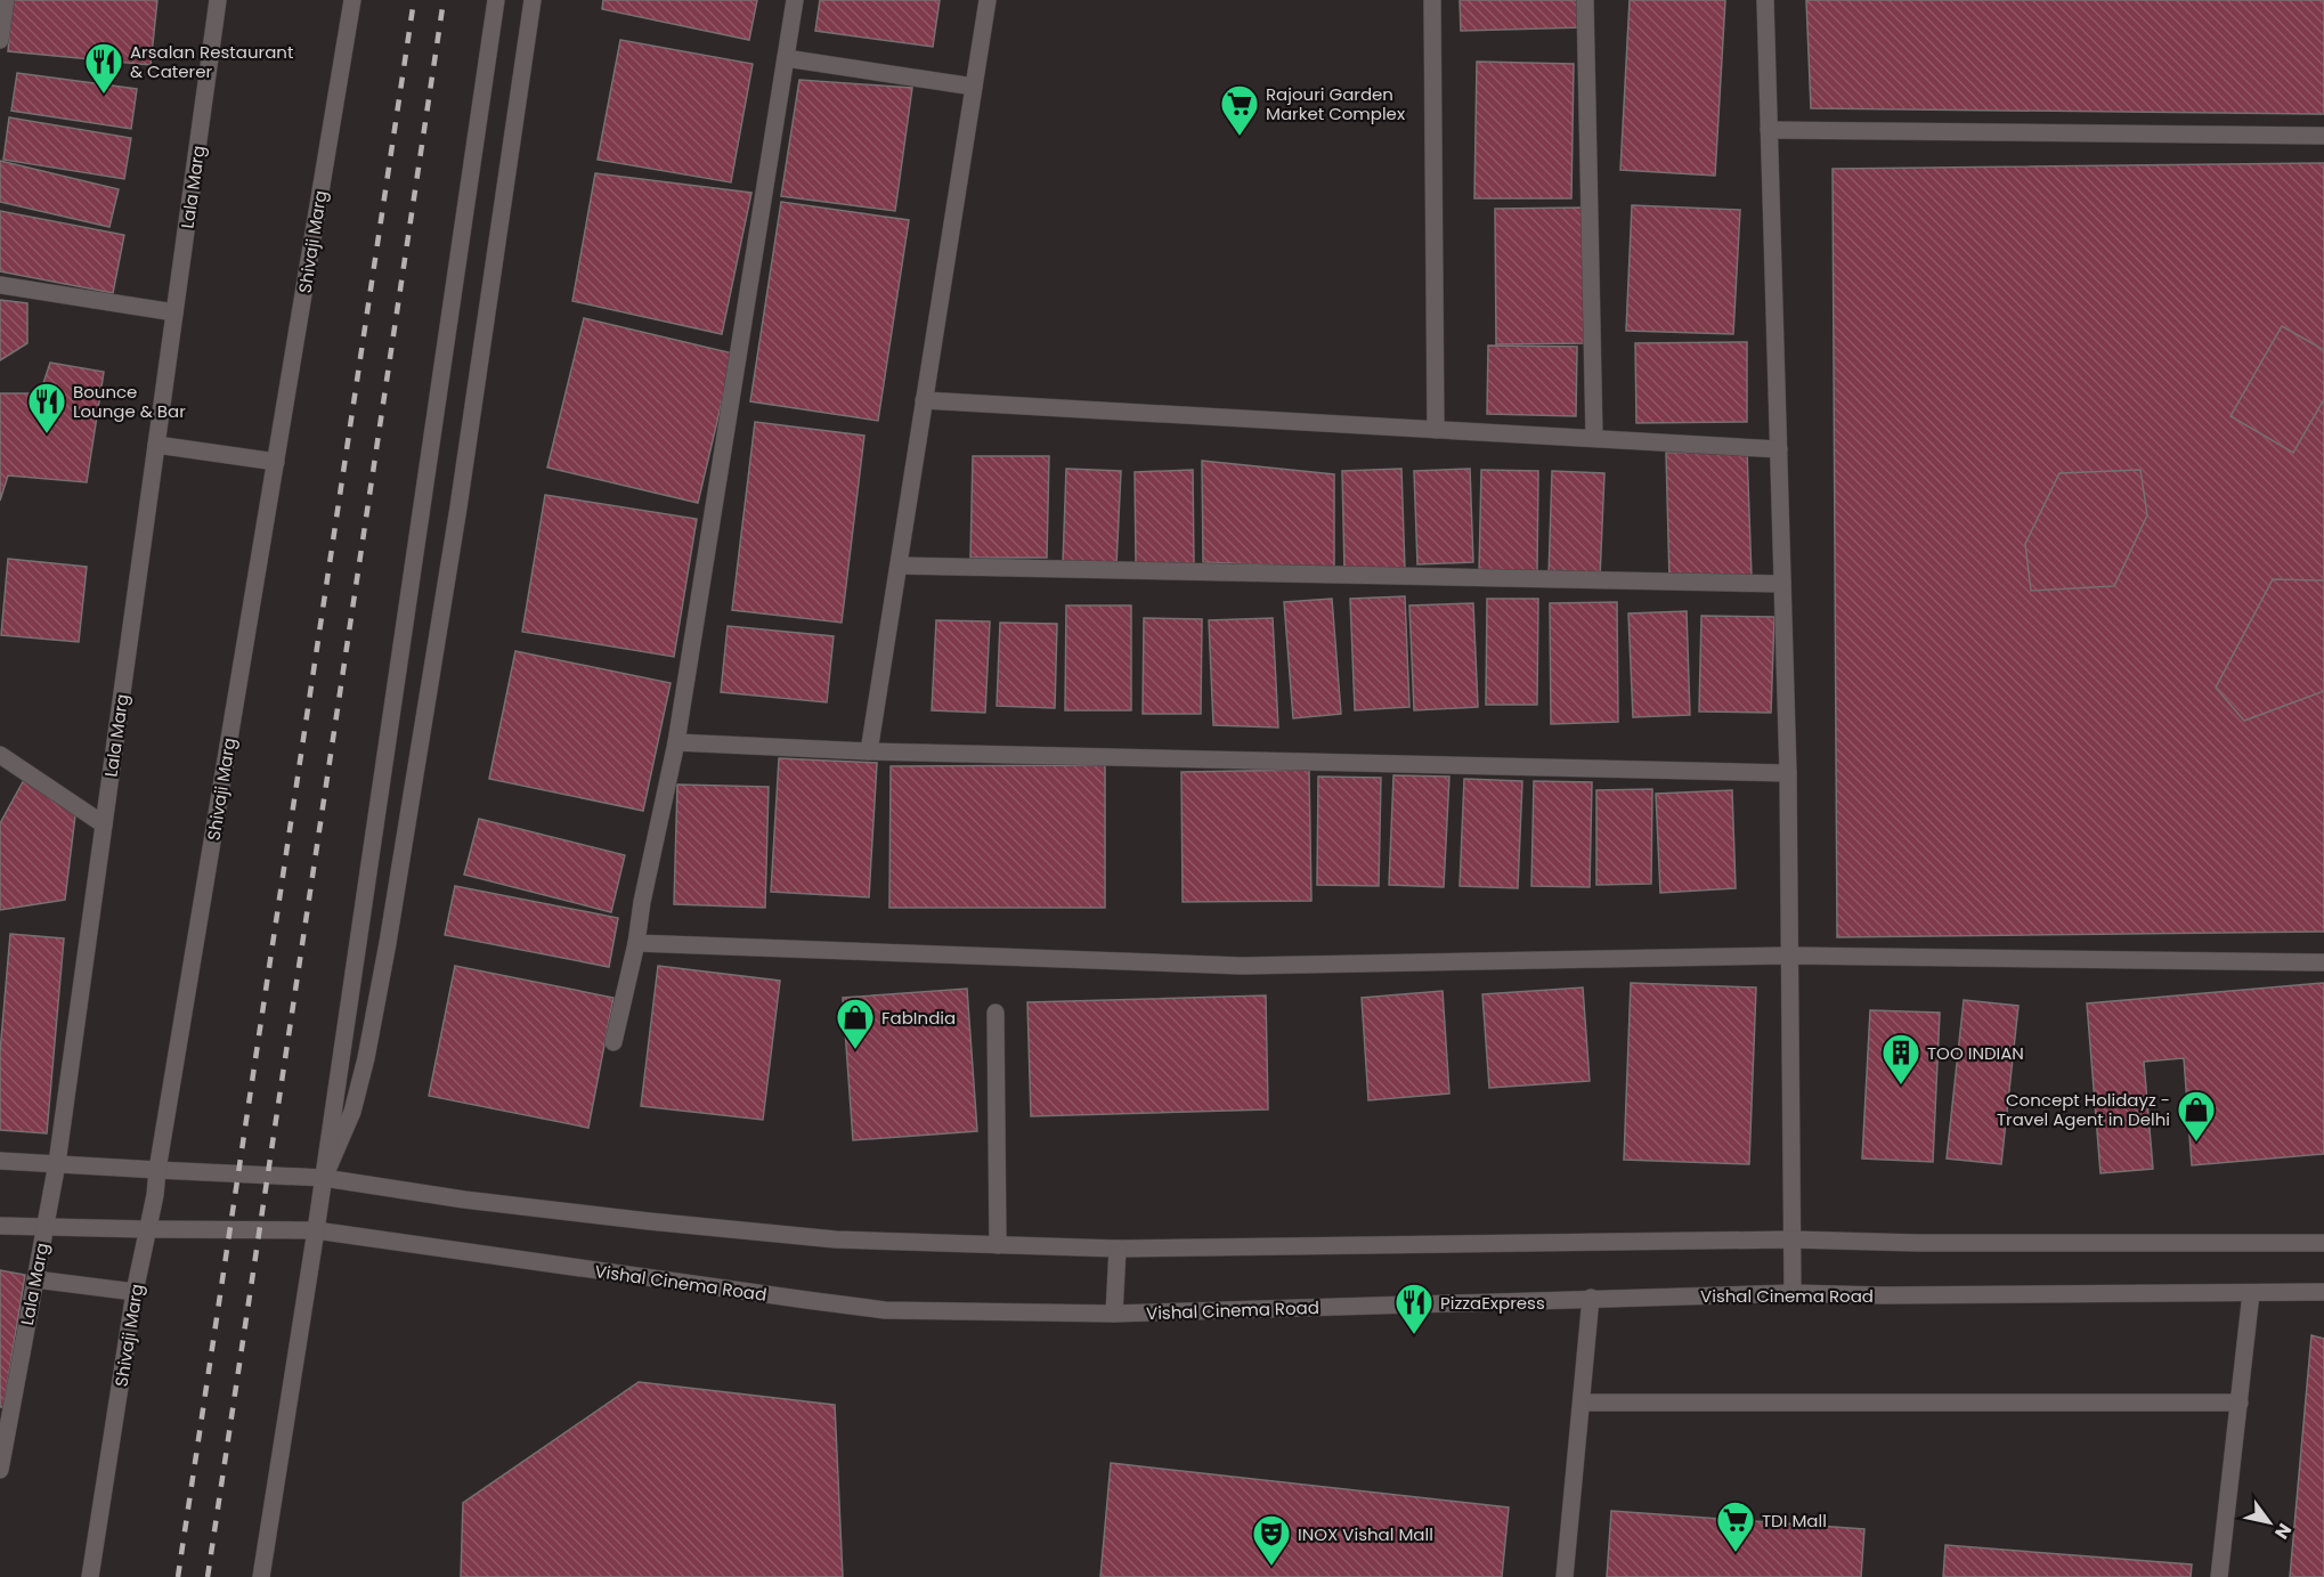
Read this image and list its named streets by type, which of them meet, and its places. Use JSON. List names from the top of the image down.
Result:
{
  "streets": {
    "street": ["Lala Marg", "Shivaji Marg", "Vishal Cinema Road"]
  },
  "crossings": [
    ["Lala Marg", "Vishal Cinema Road"],
    ["Shivaji Marg", "Vishal Cinema Road"]
  ],
  "places": {
    "restaurant": ["Arsalan Restaurant & Caterer", "Bounce Lounge & Bar", "PizzaExpress"],
    "supermarket": ["Rajouri Garden Market Complex", "TDI Mall"],
    "shop": ["FabIndia", "Concept Holidayz - Travel Agent in Delhi"],
    "building": ["TOO INDIAN"],
    "theatre": ["INOX Vishal Mall"]
  },
  "north": "bottom right"
}
